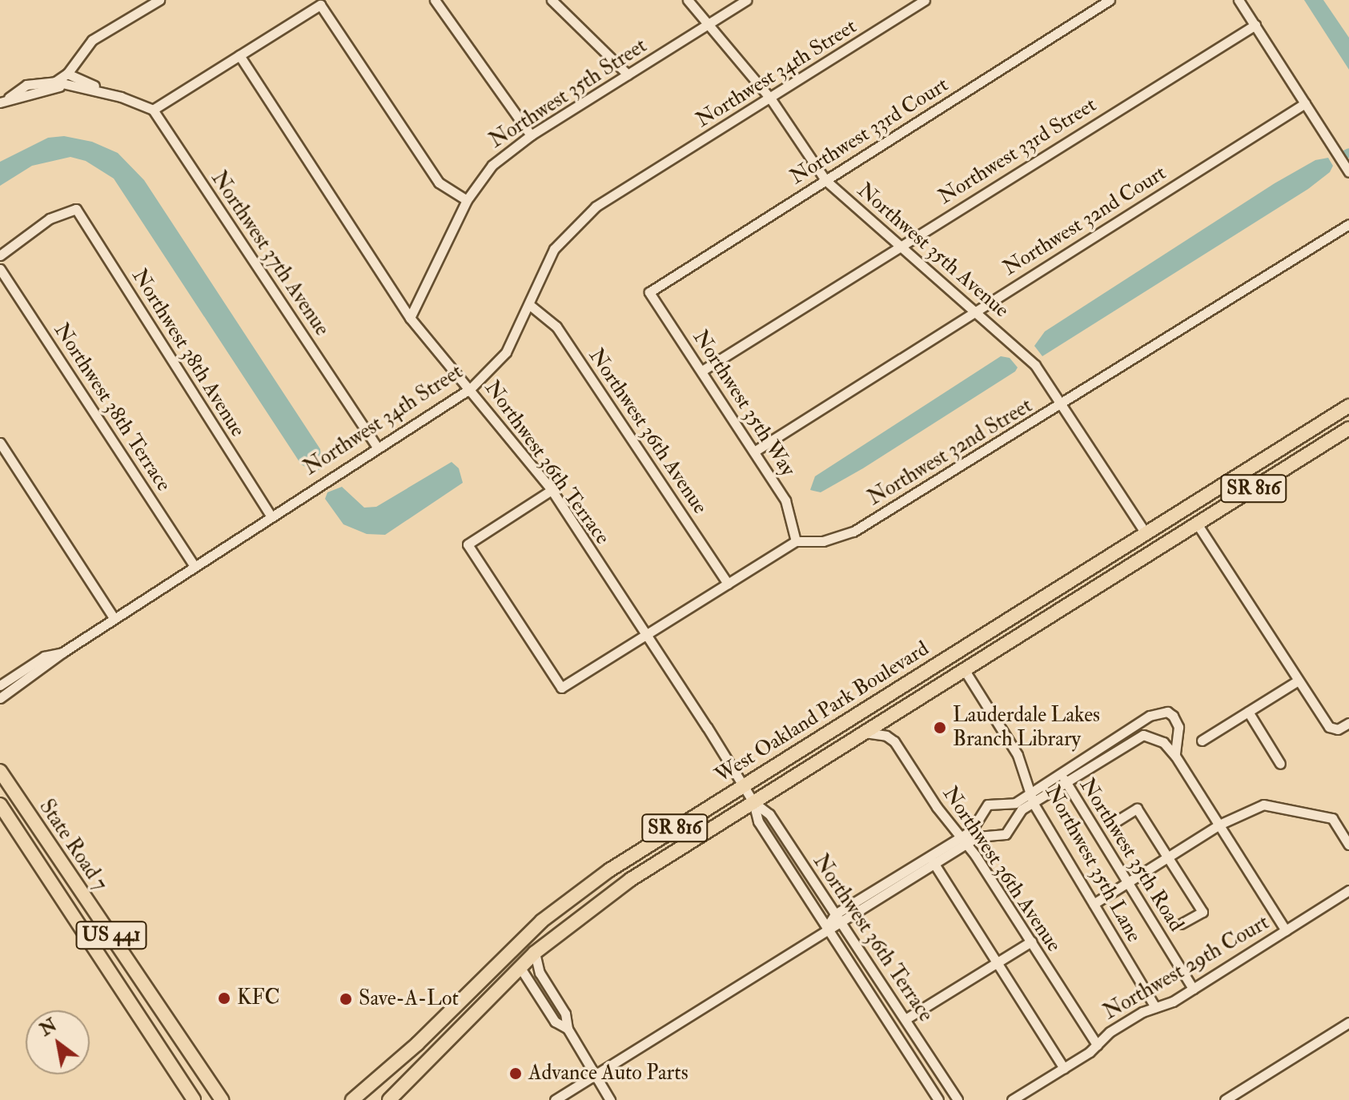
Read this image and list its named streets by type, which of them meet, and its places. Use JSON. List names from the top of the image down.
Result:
{
  "streets": {
    "main road": [
      "SR 816",
      "West Oakland Park Boulevard",
      "State Road 7",
      "US 441"
    ],
    "street": [
      "Northwest 34th Street",
      "Northwest 35th Street",
      "Northwest 33rd Court",
      "Northwest 33rd Street",
      "Northwest 32nd Court",
      "Northwest 35th Avenue",
      "Northwest 37th Avenue",
      "Northwest 38th Avenue",
      "Northwest 35th Way",
      "Northwest 38th Terrace",
      "Northwest 36th Avenue",
      "Northwest 32nd Street",
      "Northwest 36th Terrace",
      "Northwest 35th Road",
      "Northwest 35th Lane",
      "Northwest 29th Court"
    ]
  },
  "crossings": [
    ["Northwest 34th Street", "Northwest 35th Avenue"],
    ["Northwest 34th Street", "Northwest 37th Avenue"],
    ["Northwest 34th Street", "Northwest 38th Avenue"],
    ["Northwest 34th Street", "Northwest 38th Terrace"],
    ["Northwest 34th Street", "Northwest 36th Avenue"],
    ["Northwest 34th Street", "Northwest 36th Terrace"],
    ["Northwest 35th Street", "Northwest 35th Avenue"],
    ["Northwest 35th Street", "Northwest 36th Terrace"],
    ["Northwest 33rd Court", "Northwest 35th Avenue"],
    ["Northwest 33rd Court", "Northwest 35th Way"],
    ["Northwest 33rd Street", "Northwest 35th Avenue"],
    ["Northwest 33rd Street", "Northwest 35th Way"],
    ["Northwest 32nd Court", "Northwest 35th Avenue"],
    ["Northwest 32nd Court", "Northwest 35th Way"],
    ["Northwest 35th Avenue", "Northwest 32nd Street"],
    ["Northwest 35th Avenue", "West Oakland Park Boulevard"],
    ["Northwest 35th Way", "Northwest 32nd Street"],
    ["Northwest 36th Avenue", "Northwest 32nd Street"],
    ["Northwest 36th Avenue", "West Oakland Park Boulevard"],
    ["Northwest 36th Avenue", "Northwest 29th Court"],
    ["Northwest 32nd Street", "Northwest 36th Terrace"],
    ["Northwest 36th Terrace", "West Oakland Park Boulevard"],
    ["West Oakland Park Boulevard", "Northwest 35th Lane"],
    ["Northwest 35th Road", "Northwest 29th Court"],
    ["Northwest 35th Lane", "Northwest 29th Court"]
  ],
  "places": [
    "Lauderdale Lakes Branch Library",
    "KFC",
    "Save-A-Lot",
    "Advance Auto Parts"
  ],
  "north": "top left"
}
